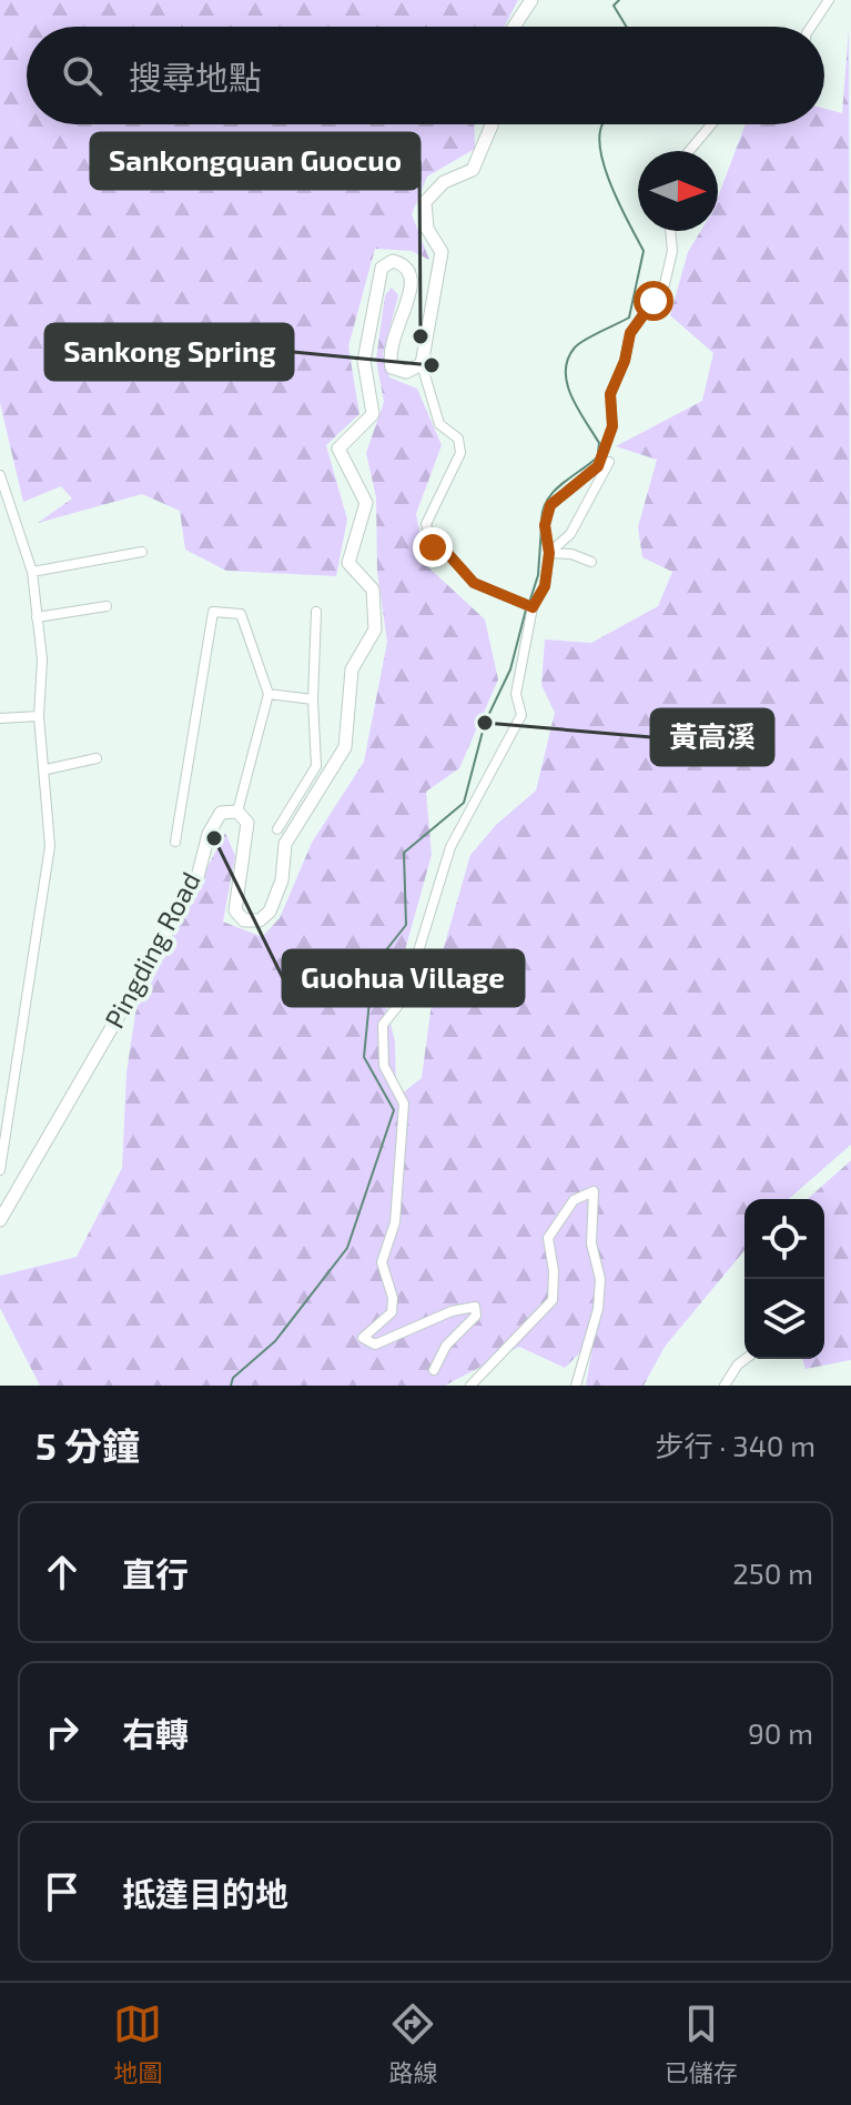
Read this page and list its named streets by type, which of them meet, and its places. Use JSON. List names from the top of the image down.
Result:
{
  "streets": {
    "street": ["Pingding Road"]
  },
  "places": [
    "Sankongquan Guocuo",
    "Sankong Spring",
    "黃高溪",
    "Guohua Village"
  ],
  "north": "right",
  "page": {
    "search": "搜尋地點",
    "heading": ["5 分鐘", "步行 · 340 m"],
    "list": [
      ["直行", "250 m"],
      ["右轉", "90 m"],
      "抵達目的地"
    ],
    "nav": ["地圖", "路線", "已儲存"]
  }
}
